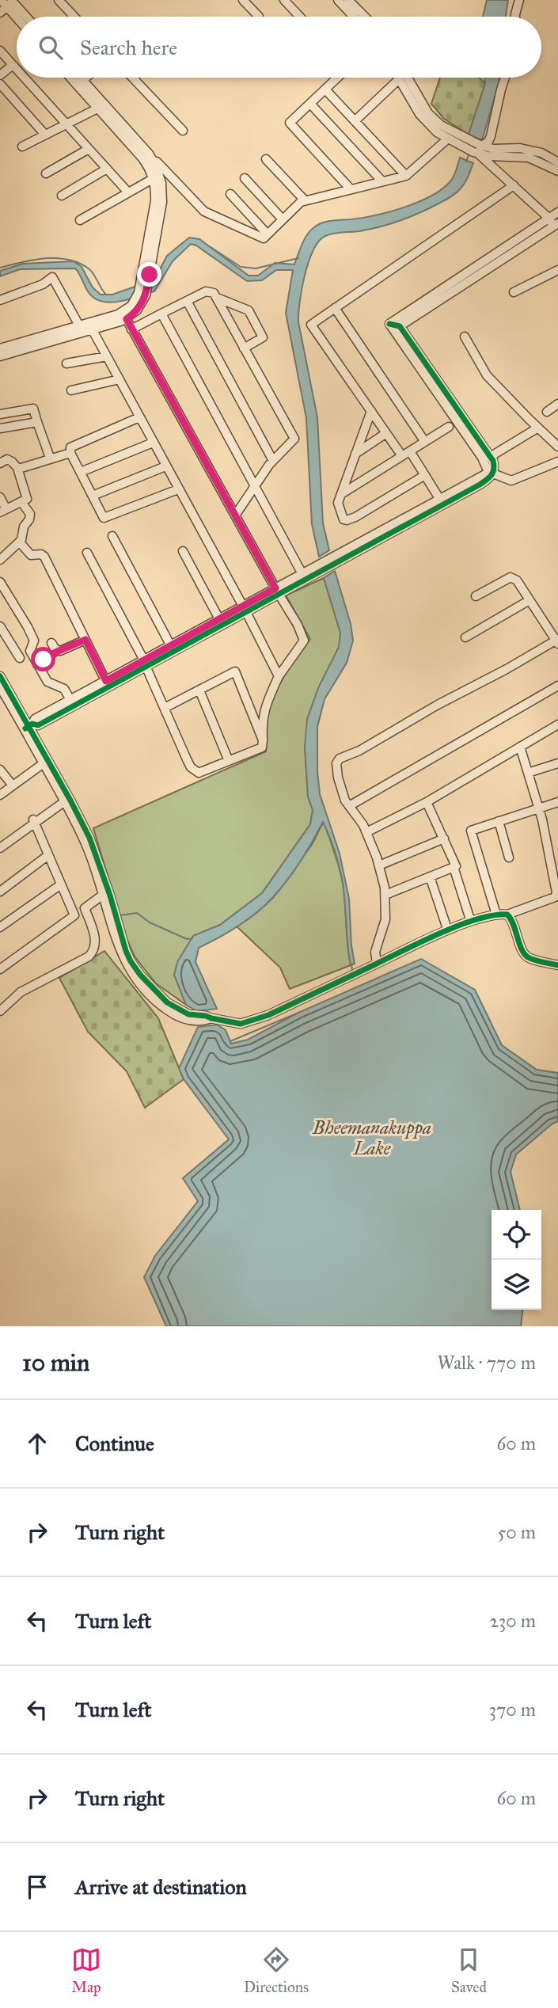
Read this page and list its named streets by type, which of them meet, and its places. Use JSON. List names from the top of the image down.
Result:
{
  "water": ["Bheemanakuppa Lake"],
  "page": {
    "search": "Search here",
    "heading": ["10 min", "Walk · 770 m"],
    "list": [
      ["Continue", "60 m"],
      ["Turn right", "50 m"],
      ["Turn left", "230 m"],
      ["Turn left", "370 m"],
      ["Turn right", "60 m"],
      "Arrive at destination"
    ],
    "nav": ["Map", "Directions", "Saved"]
  }
}
